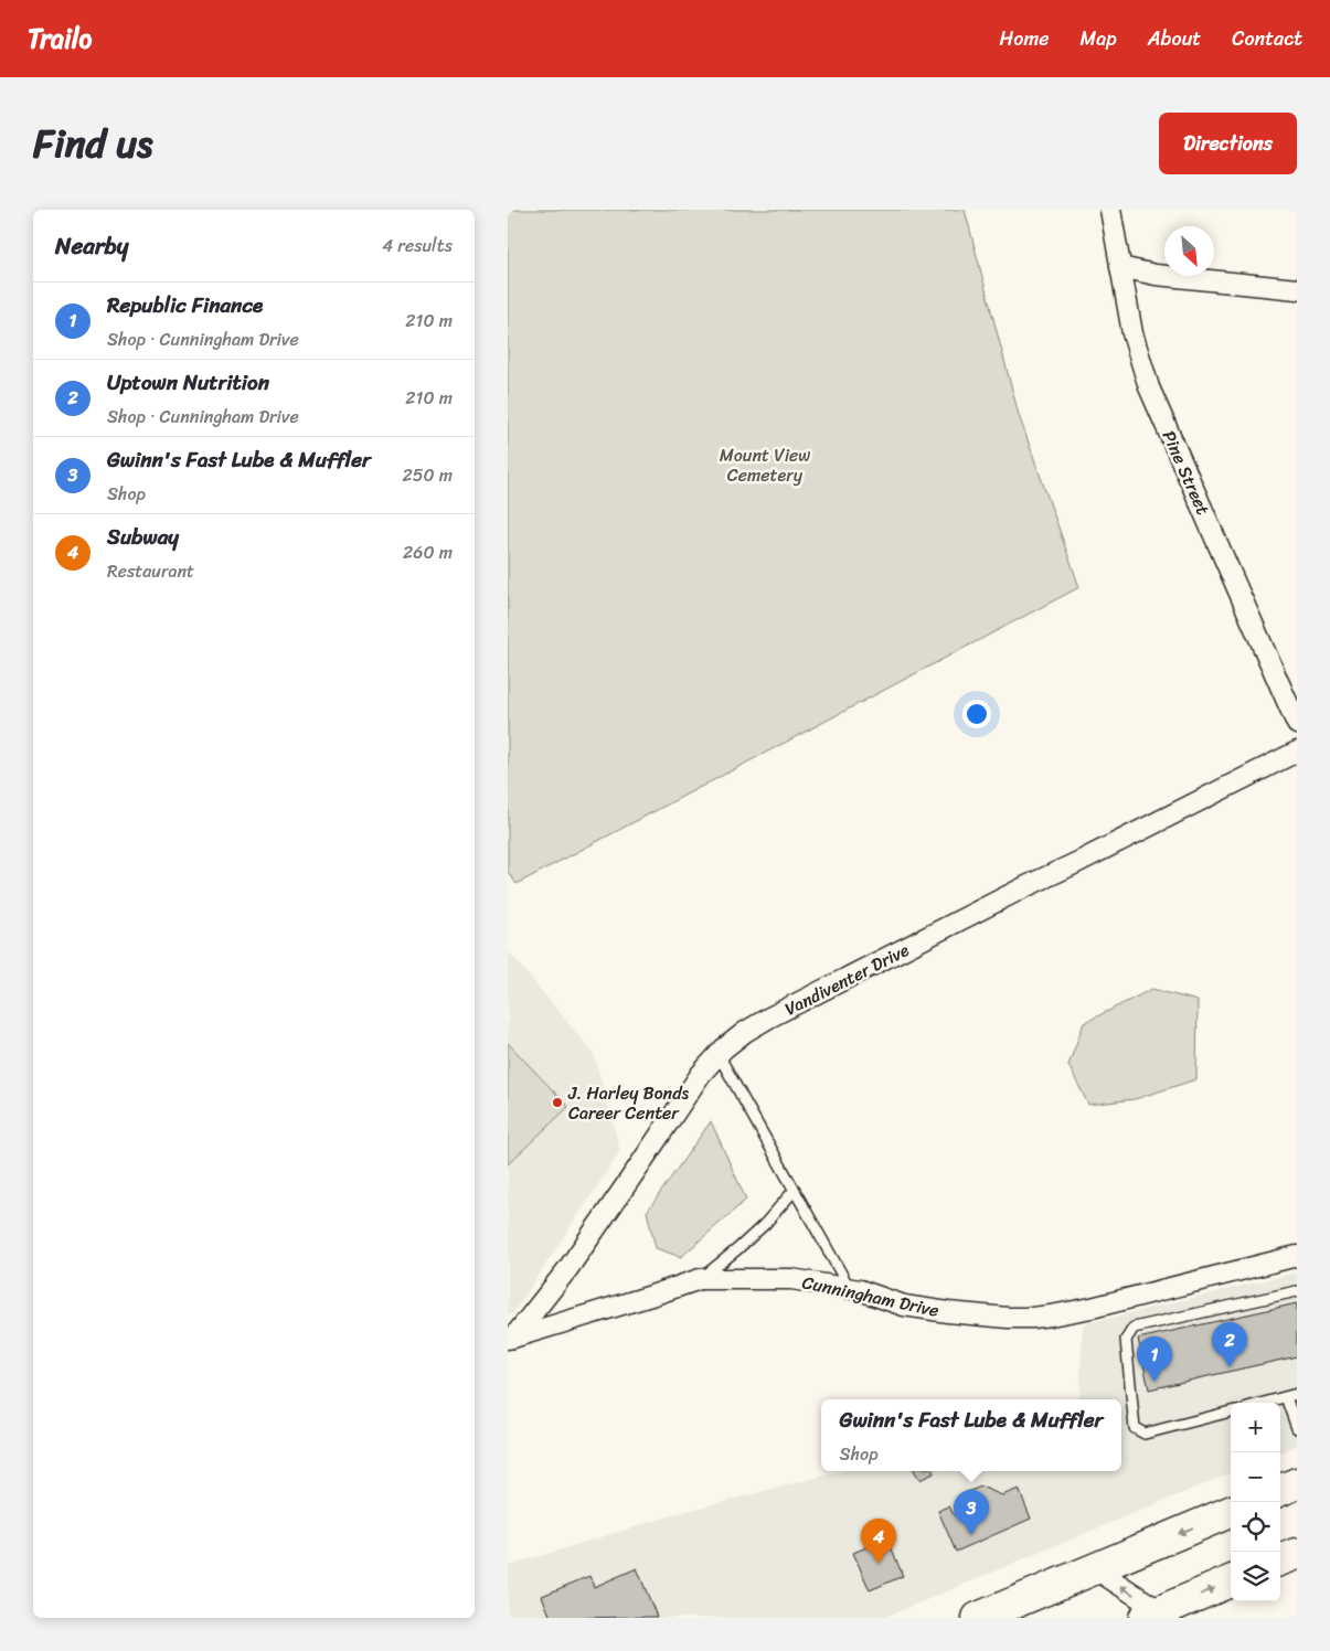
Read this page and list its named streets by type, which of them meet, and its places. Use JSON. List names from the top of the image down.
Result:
{
  "streets": {
    "street": ["Pine Street", "Vandiventer Drive", "Cunningham Drive"]
  },
  "crossings": [
    ["Vandiventer Drive", "Cunningham Drive"]
  ],
  "parks": ["Mount View Cemetery"],
  "places": ["J. Harley Bonds Career Center"],
  "north": "bottom right",
  "page": {
    "header": "Trailo",
    "nav": [
      "Home",
      "Map",
      "About",
      "Contact"
    ],
    "title": "Find us",
    "buttons": "Directions",
    "heading": ["Nearby", "4 results"],
    "list": [
      {
        "mark": "1",
        "name": "Republic Finance",
        "note": "Shop · Cunningham Drive",
        "value": "210 m"
      },
      {
        "mark": "2",
        "name": "Uptown Nutrition",
        "note": "Shop · Cunningham Drive",
        "value": "210 m"
      },
      {
        "mark": "3",
        "name": "Gwinn's Fast Lube & Muffler",
        "note": "Shop",
        "value": "250 m"
      },
      {
        "mark": "4",
        "name": "Subway",
        "note": "Restaurant",
        "value": "260 m"
      }
    ],
    "pins": [
      "2",
      "1",
      "3",
      "4"
    ],
    "popup": ["Gwinn's Fast Lube & Muffler", "Shop"],
    "map_buttons": ["+", "−"]
  }
}
